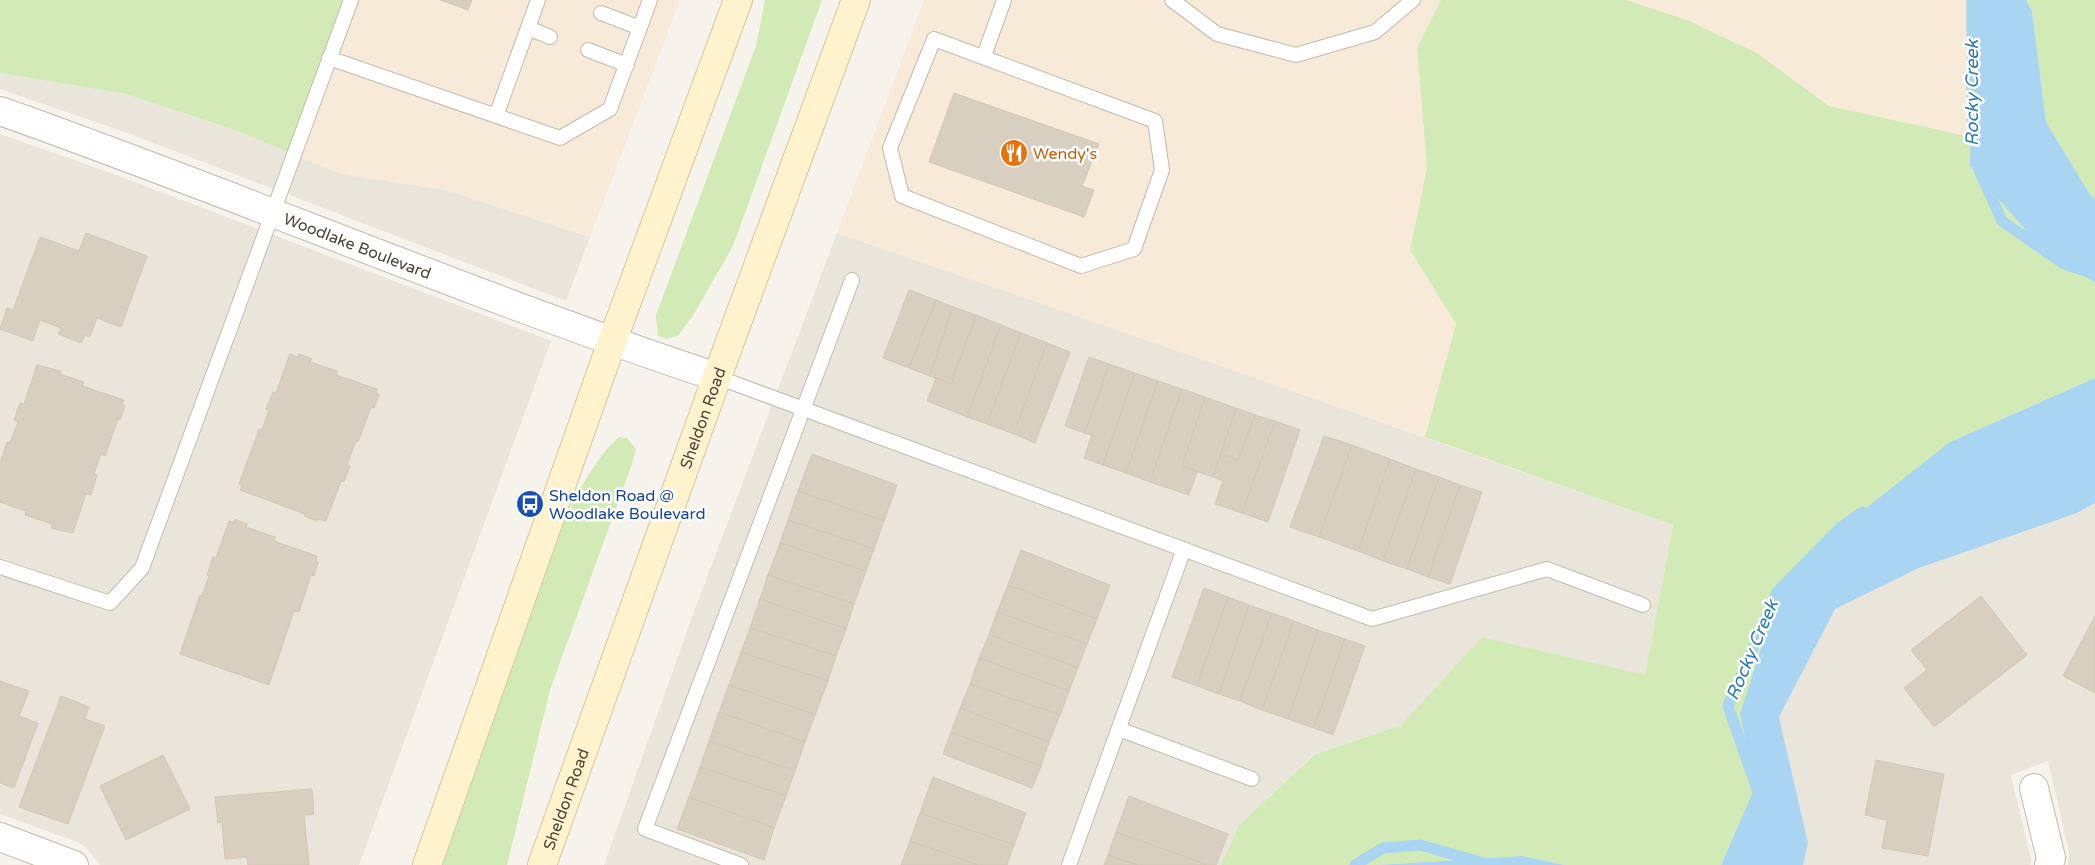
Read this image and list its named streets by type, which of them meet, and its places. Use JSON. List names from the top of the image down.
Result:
{
  "streets": {
    "main road": ["Sheldon Road"],
    "street": ["Woodlake Boulevard"]
  },
  "crossings": [
    ["Woodlake Boulevard", "Sheldon Road"]
  ],
  "water": ["Rocky Creek"],
  "places": {
    "restaurant": ["Wendy's"],
    "bus stop": ["Sheldon Road @ Woodlake Boulevard"]
  }
}
